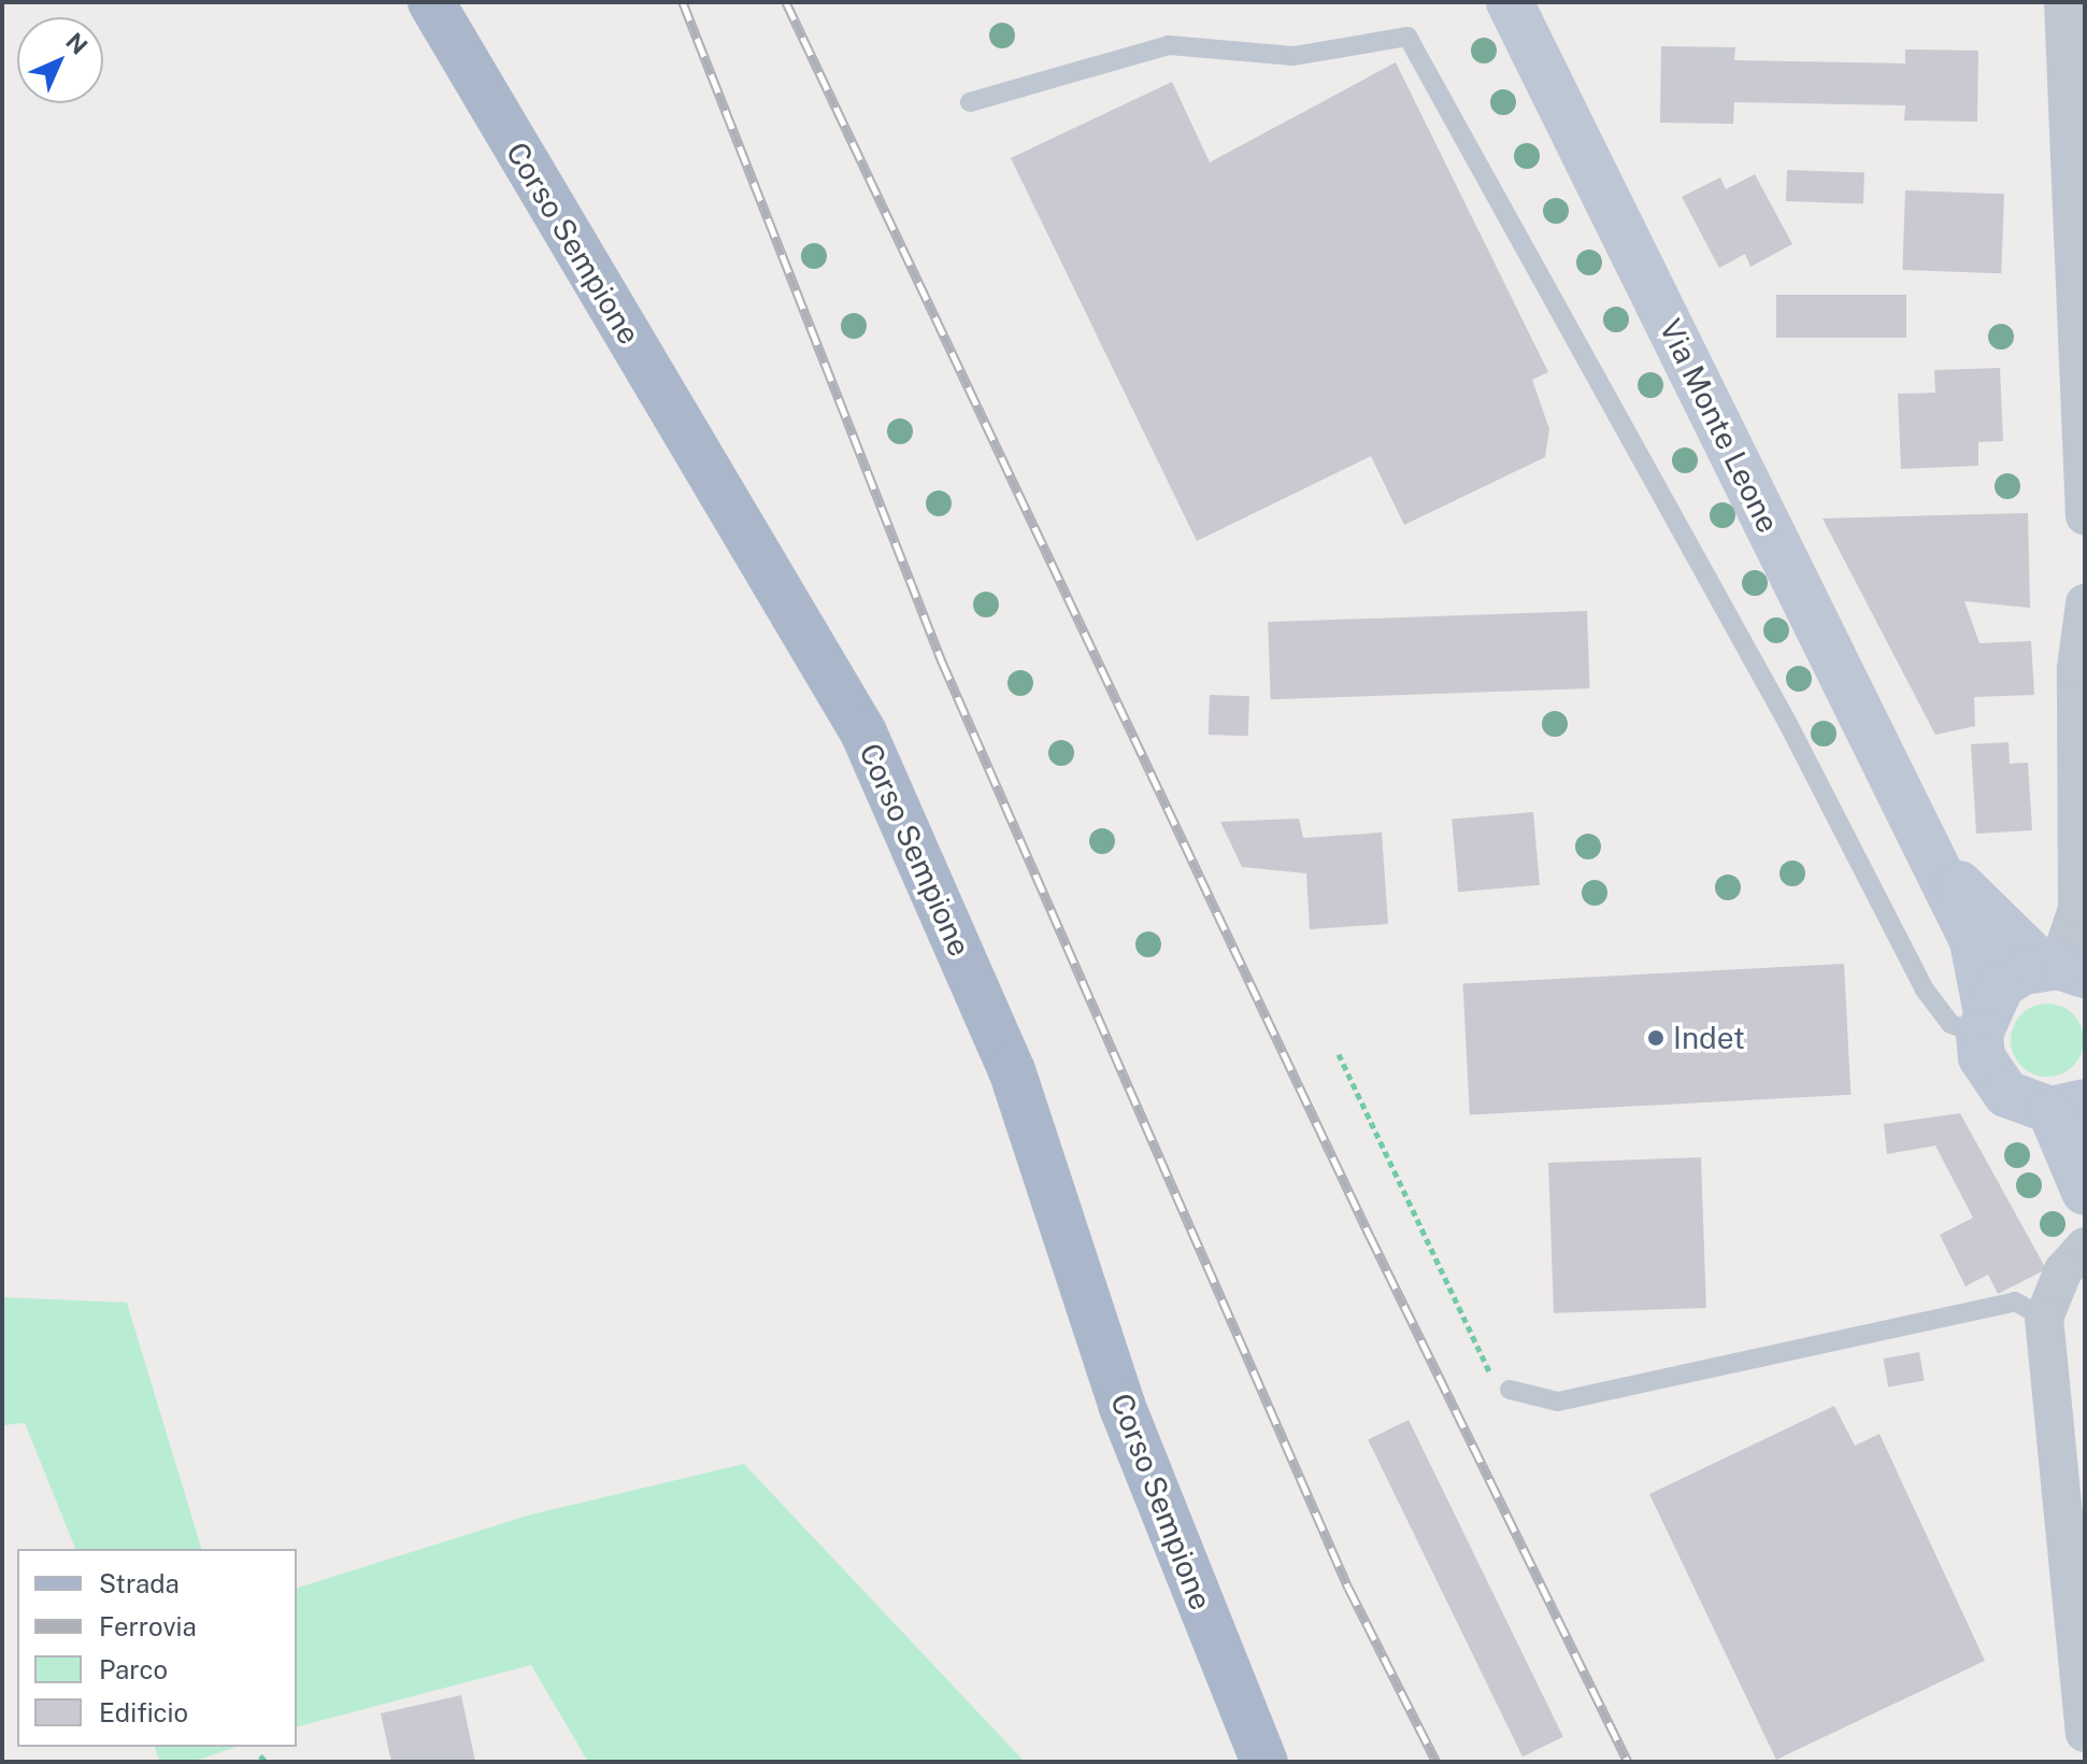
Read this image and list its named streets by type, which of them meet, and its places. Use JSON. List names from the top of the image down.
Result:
{
  "streets": {
    "main road": ["Corso Sempione"],
    "street": ["Via Monte Leone"]
  },
  "places": ["Indet"],
  "legend": [
    "Strada",
    "Ferrovia",
    "Parco",
    "Edificio"
  ],
  "north": "top right"
}
